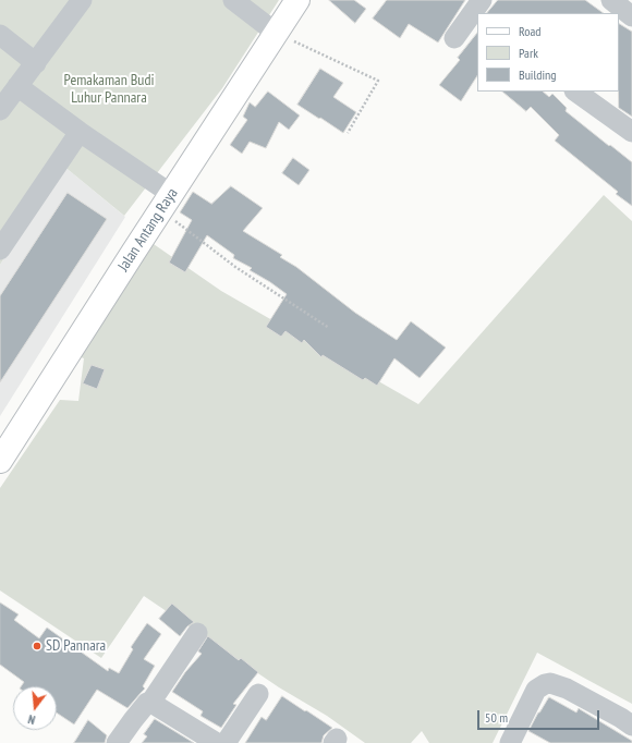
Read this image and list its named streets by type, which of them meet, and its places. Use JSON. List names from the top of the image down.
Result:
{
  "streets": {
    "main road": ["Jalan Antang Raya"]
  },
  "parks": ["Pemakaman Budi Luhur Pannara"],
  "places": ["SD Pannara"],
  "legend": ["Road", "Park", "Building"],
  "scale_bar": "50 m",
  "north": "bottom"
}
